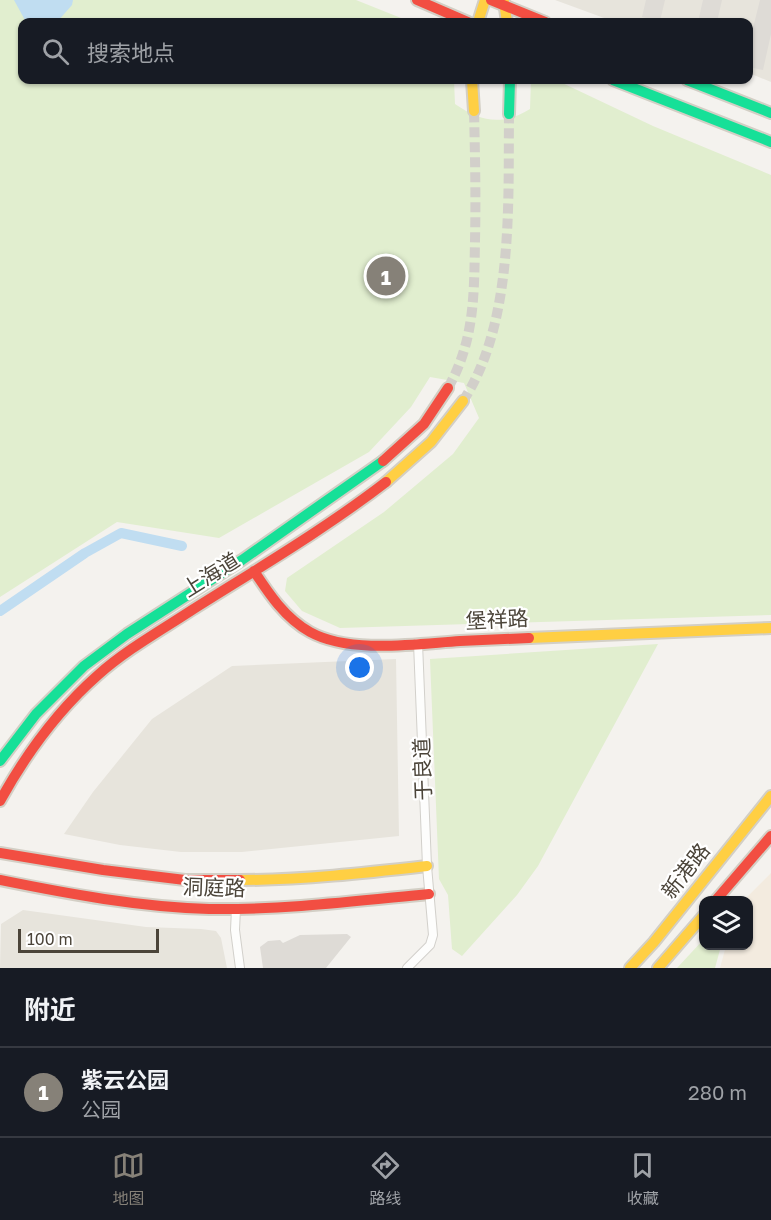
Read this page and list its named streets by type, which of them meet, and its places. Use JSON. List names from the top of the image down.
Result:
{
  "streets": {
    "main road": [
      "上海道",
      "堡祥路",
      "新港路",
      "洞庭路"
    ],
    "street": ["于良道"]
  },
  "crossings": [
    ["上海道", "堡祥路"],
    ["堡祥路", "于良道"],
    ["于良道", "洞庭路"]
  ],
  "scale_bar": "100 m",
  "page": {
    "search": "搜索地点",
    "pins": "1",
    "scale": "100 m",
    "heading": "附近",
    "list": [
      {
        "mark": "1",
        "name": "紫云公园",
        "note": "公园",
        "value": "280 m"
      }
    ],
    "nav": ["地图", "路线", "收藏"]
  }
}
